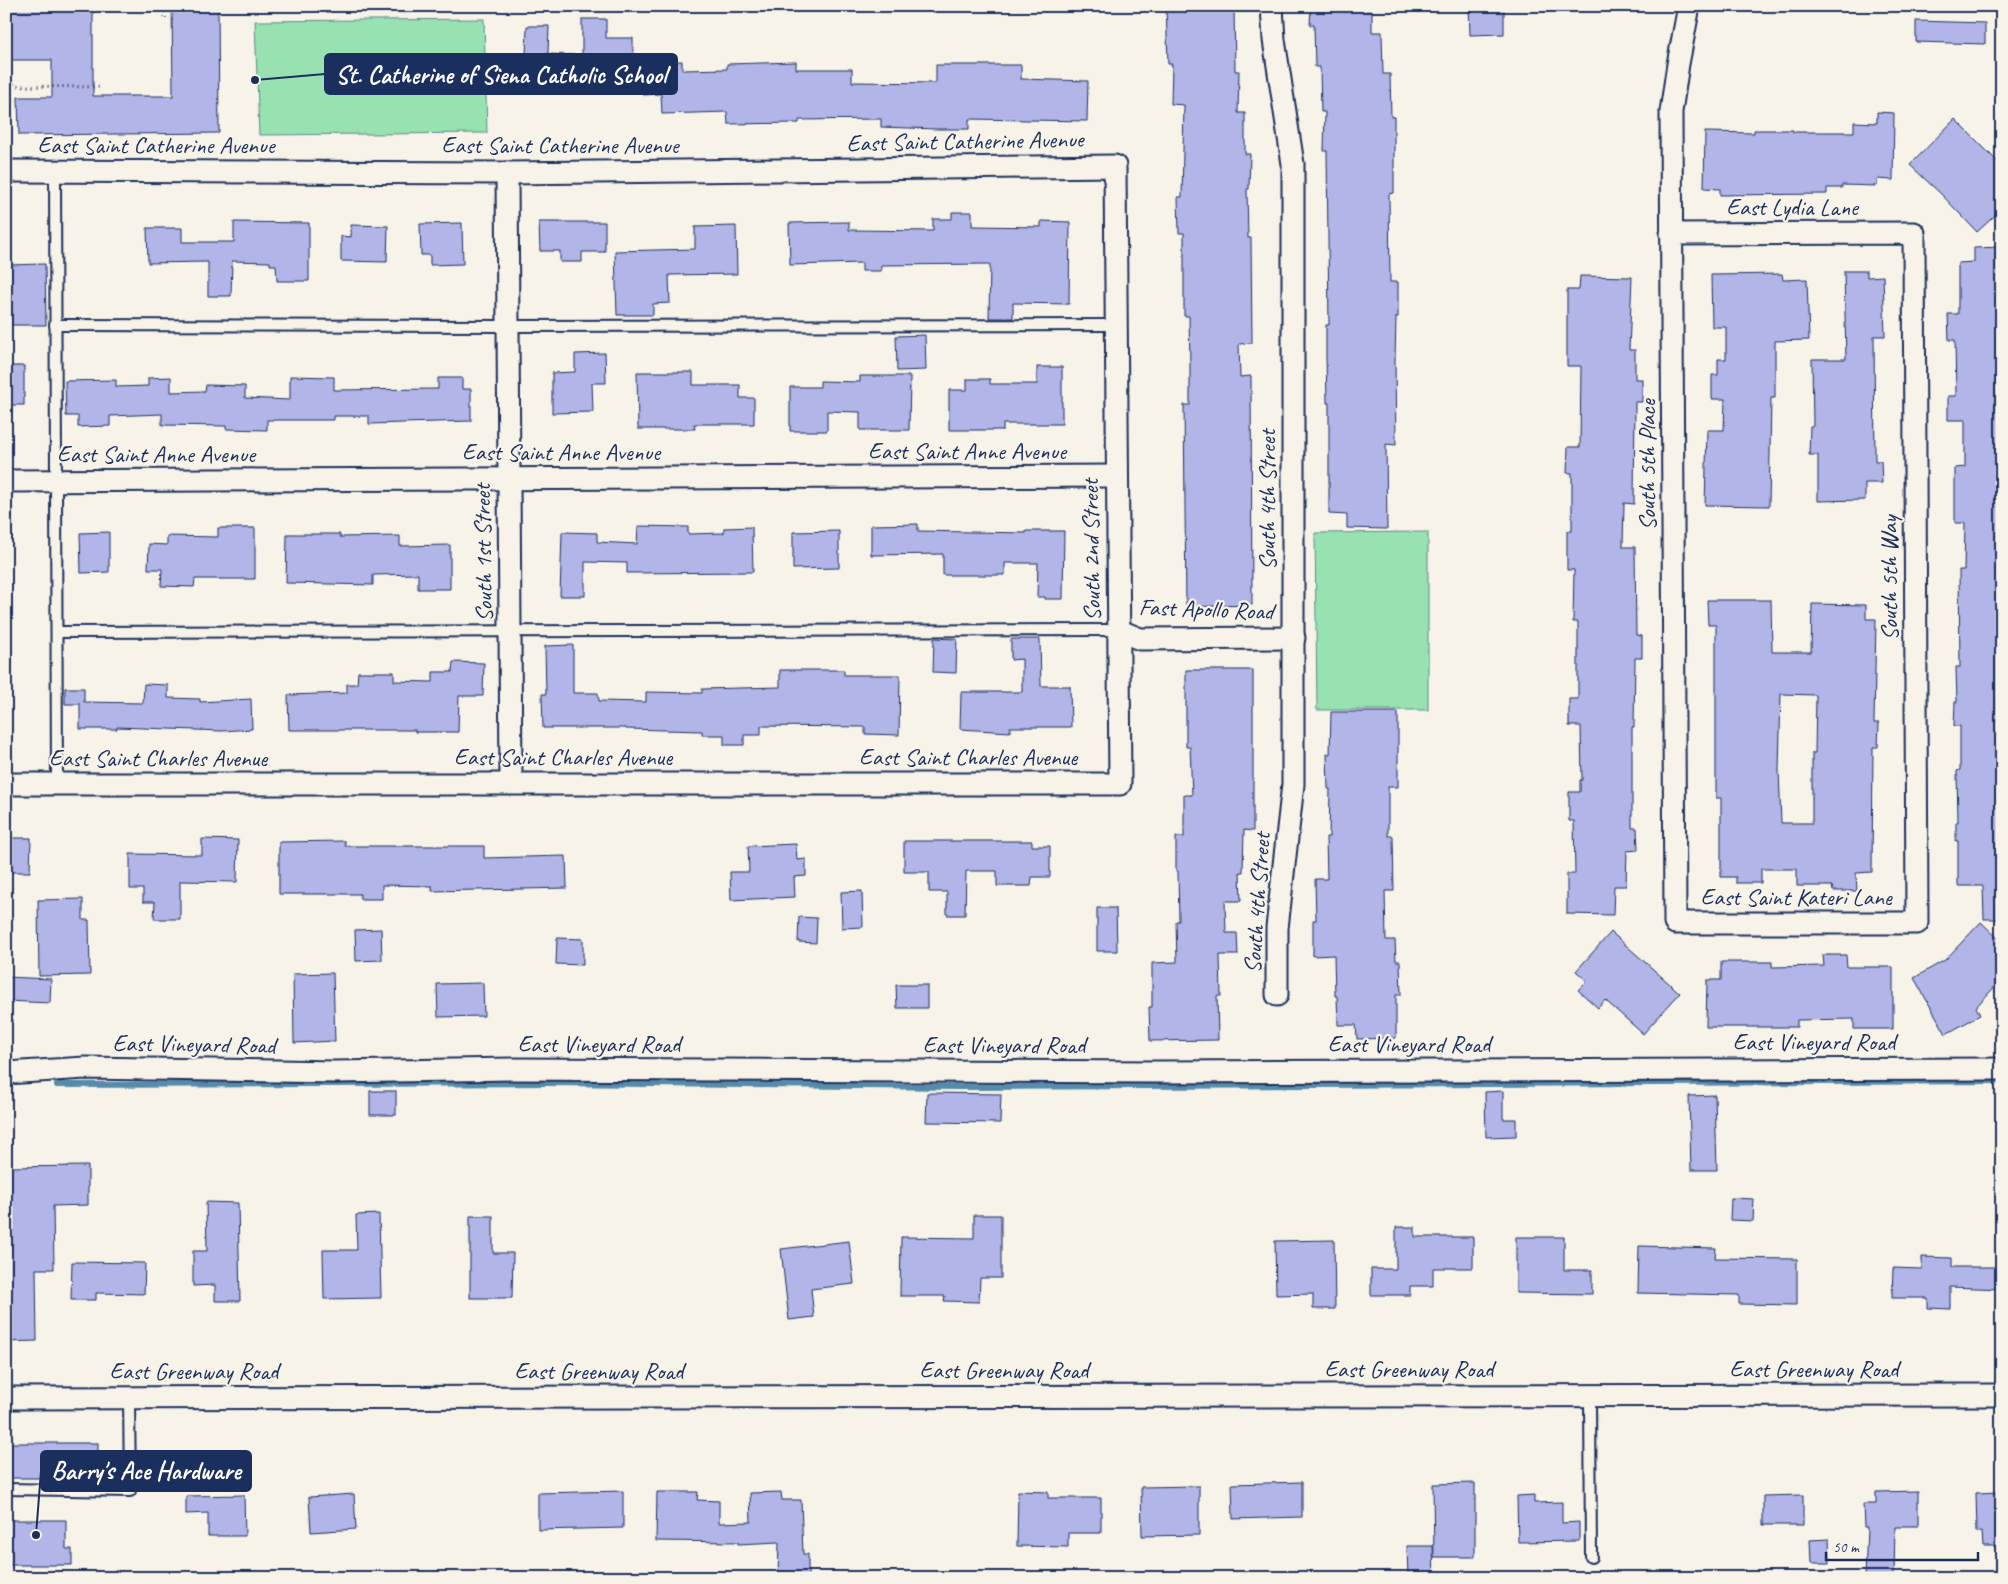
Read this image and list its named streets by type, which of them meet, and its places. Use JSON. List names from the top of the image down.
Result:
{
  "streets": {
    "street": [
      "East Saint Catherine Avenue",
      "East Lydia Lane",
      "East Saint Anne Avenue",
      "South 5th Place",
      "South 4th Street",
      "South 2nd Street",
      "South 1st Street",
      "South 5th Way",
      "Fast Apollo Road",
      "East Saint Charles Avenue",
      "East Saint Kateri Lane",
      "East Vineyard Road",
      "East Greenway Road"
    ]
  },
  "crossings": [
    ["East Saint Catherine Avenue", "South 2nd Street"],
    ["East Saint Catherine Avenue", "South 1st Street"],
    ["East Lydia Lane", "South 5th Place"],
    ["East Lydia Lane", "South 5th Way"],
    ["East Saint Anne Avenue", "South 2nd Street"],
    ["East Saint Anne Avenue", "South 1st Street"],
    ["South 5th Place", "East Saint Kateri Lane"],
    ["South 4th Street", "Fast Apollo Road"],
    ["South 2nd Street", "Fast Apollo Road"],
    ["South 2nd Street", "East Saint Charles Avenue"],
    ["South 1st Street", "East Saint Charles Avenue"],
    ["South 5th Way", "East Saint Kateri Lane"]
  ],
  "places": ["St. Catherine of Siena Catholic School", "Barry's Ace Hardware"],
  "scale_bar": "50 m"
}
